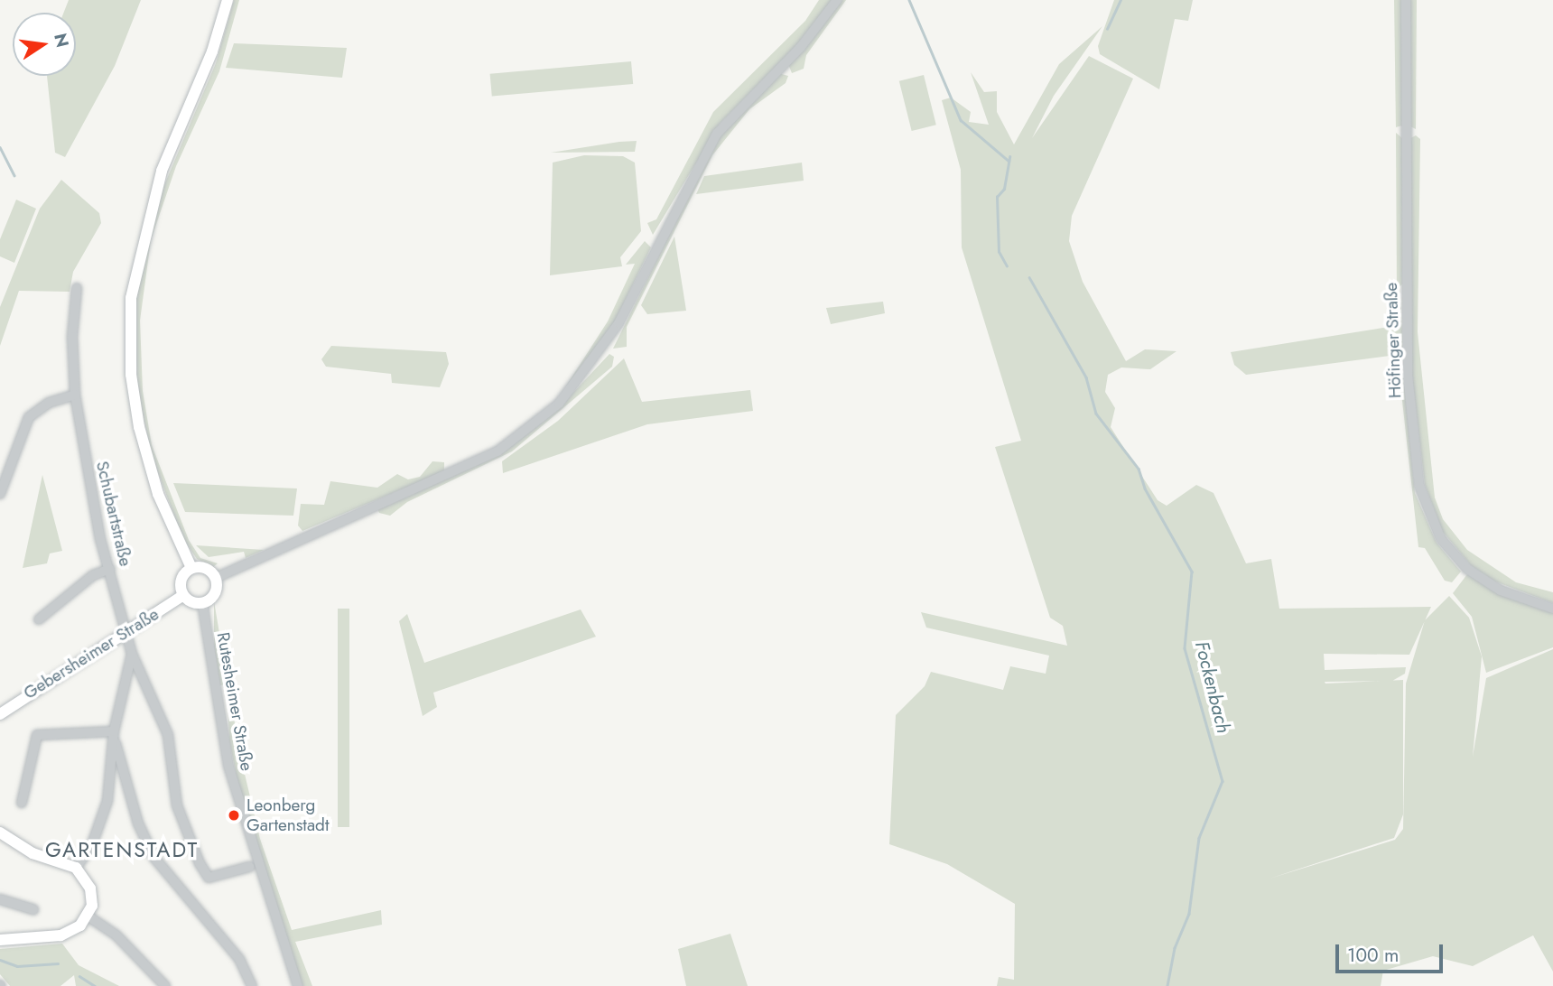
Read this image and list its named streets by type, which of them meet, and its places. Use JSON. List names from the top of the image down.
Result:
{
  "streets": {
    "main road": ["Gebersheimer Straße"],
    "street": ["Höfinger Straße", "Schubartstraße", "Rutesheimer Straße"]
  },
  "crossings": [
    ["Schubartstraße", "Gebersheimer Straße"],
    ["Gebersheimer Straße", "Rutesheimer Straße"]
  ],
  "districts": ["GARTENSTADT"],
  "water": ["Fockenbach"],
  "places": ["Leonberg Gartenstadt"],
  "scale_bar": "100 m",
  "north": "right"
}
